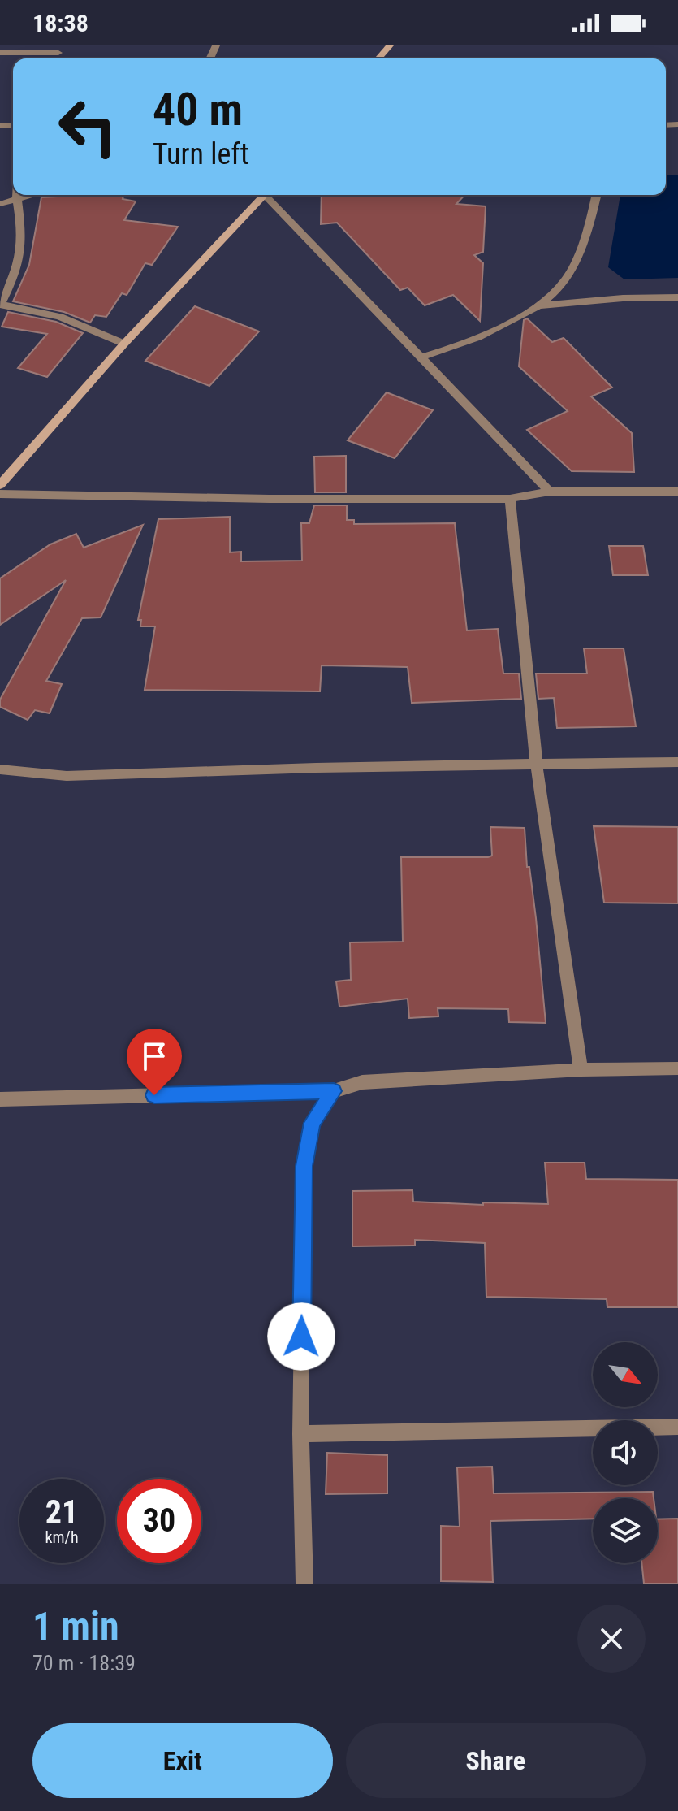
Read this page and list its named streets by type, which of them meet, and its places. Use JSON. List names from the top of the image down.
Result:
{
  "north": "bottom right",
  "page": {
    "status": "18:38",
    "turn": ["40 m", "Turn left"],
    "speed": "21 km/h",
    "limit": "30",
    "heading": ["1 min", "70 m · 18:39"],
    "buttons": ["Exit", "Share"]
  }
}
